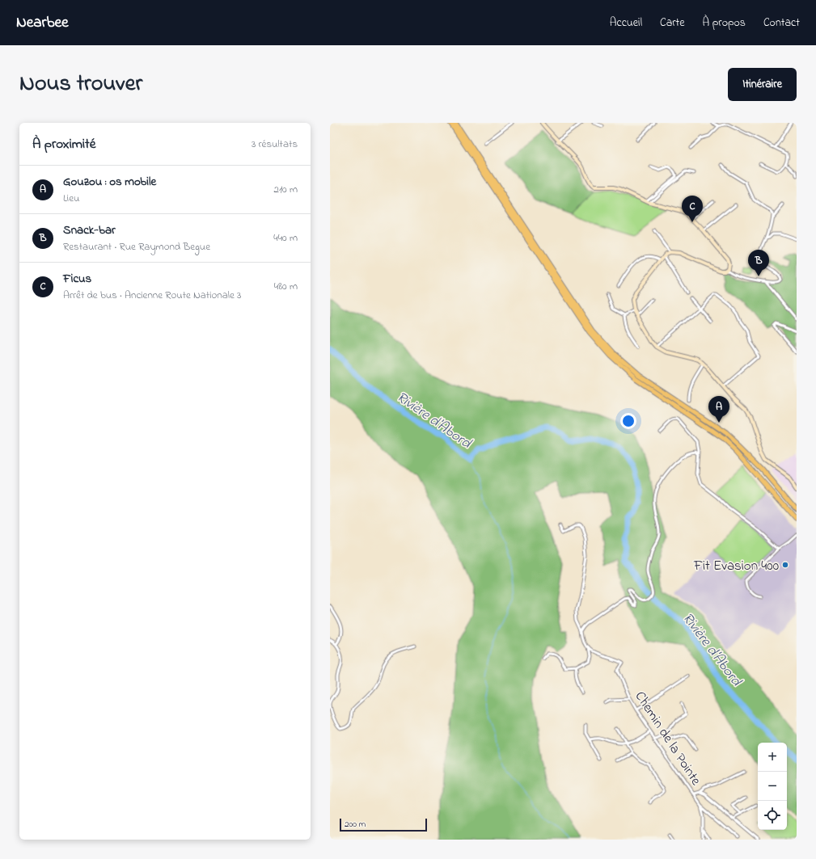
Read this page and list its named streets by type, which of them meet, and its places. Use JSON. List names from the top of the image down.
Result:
{
  "streets": {
    "street": ["Chemin de la Pointe"]
  },
  "water": ["Rivière d'Abord"],
  "places": ["Fit Evasion 400"],
  "scale_bar": "200 m",
  "page": {
    "header": "Nearbee",
    "nav": [
      "Accueil",
      "Carte",
      "À propos",
      "Contact"
    ],
    "title": "Nous trouver",
    "buttons": "Itinéraire",
    "heading": ["À proximité", "3 résultats"],
    "list": [
      {
        "mark": "A",
        "name": "Gouzou : os mobile",
        "note": "Lieu",
        "value": "210 m"
      },
      {
        "mark": "B",
        "name": "Snack-bar",
        "note": "Restaurant · Rue Raymond Begue",
        "value": "440 m"
      },
      {
        "mark": "C",
        "name": "Ficus",
        "note": "Arrêt de bus · Ancienne Route Nationale 3",
        "value": "480 m"
      }
    ],
    "pins": ["C", "B", "A"],
    "map_buttons": ["+", "−"],
    "scale": "200 m"
  }
}
